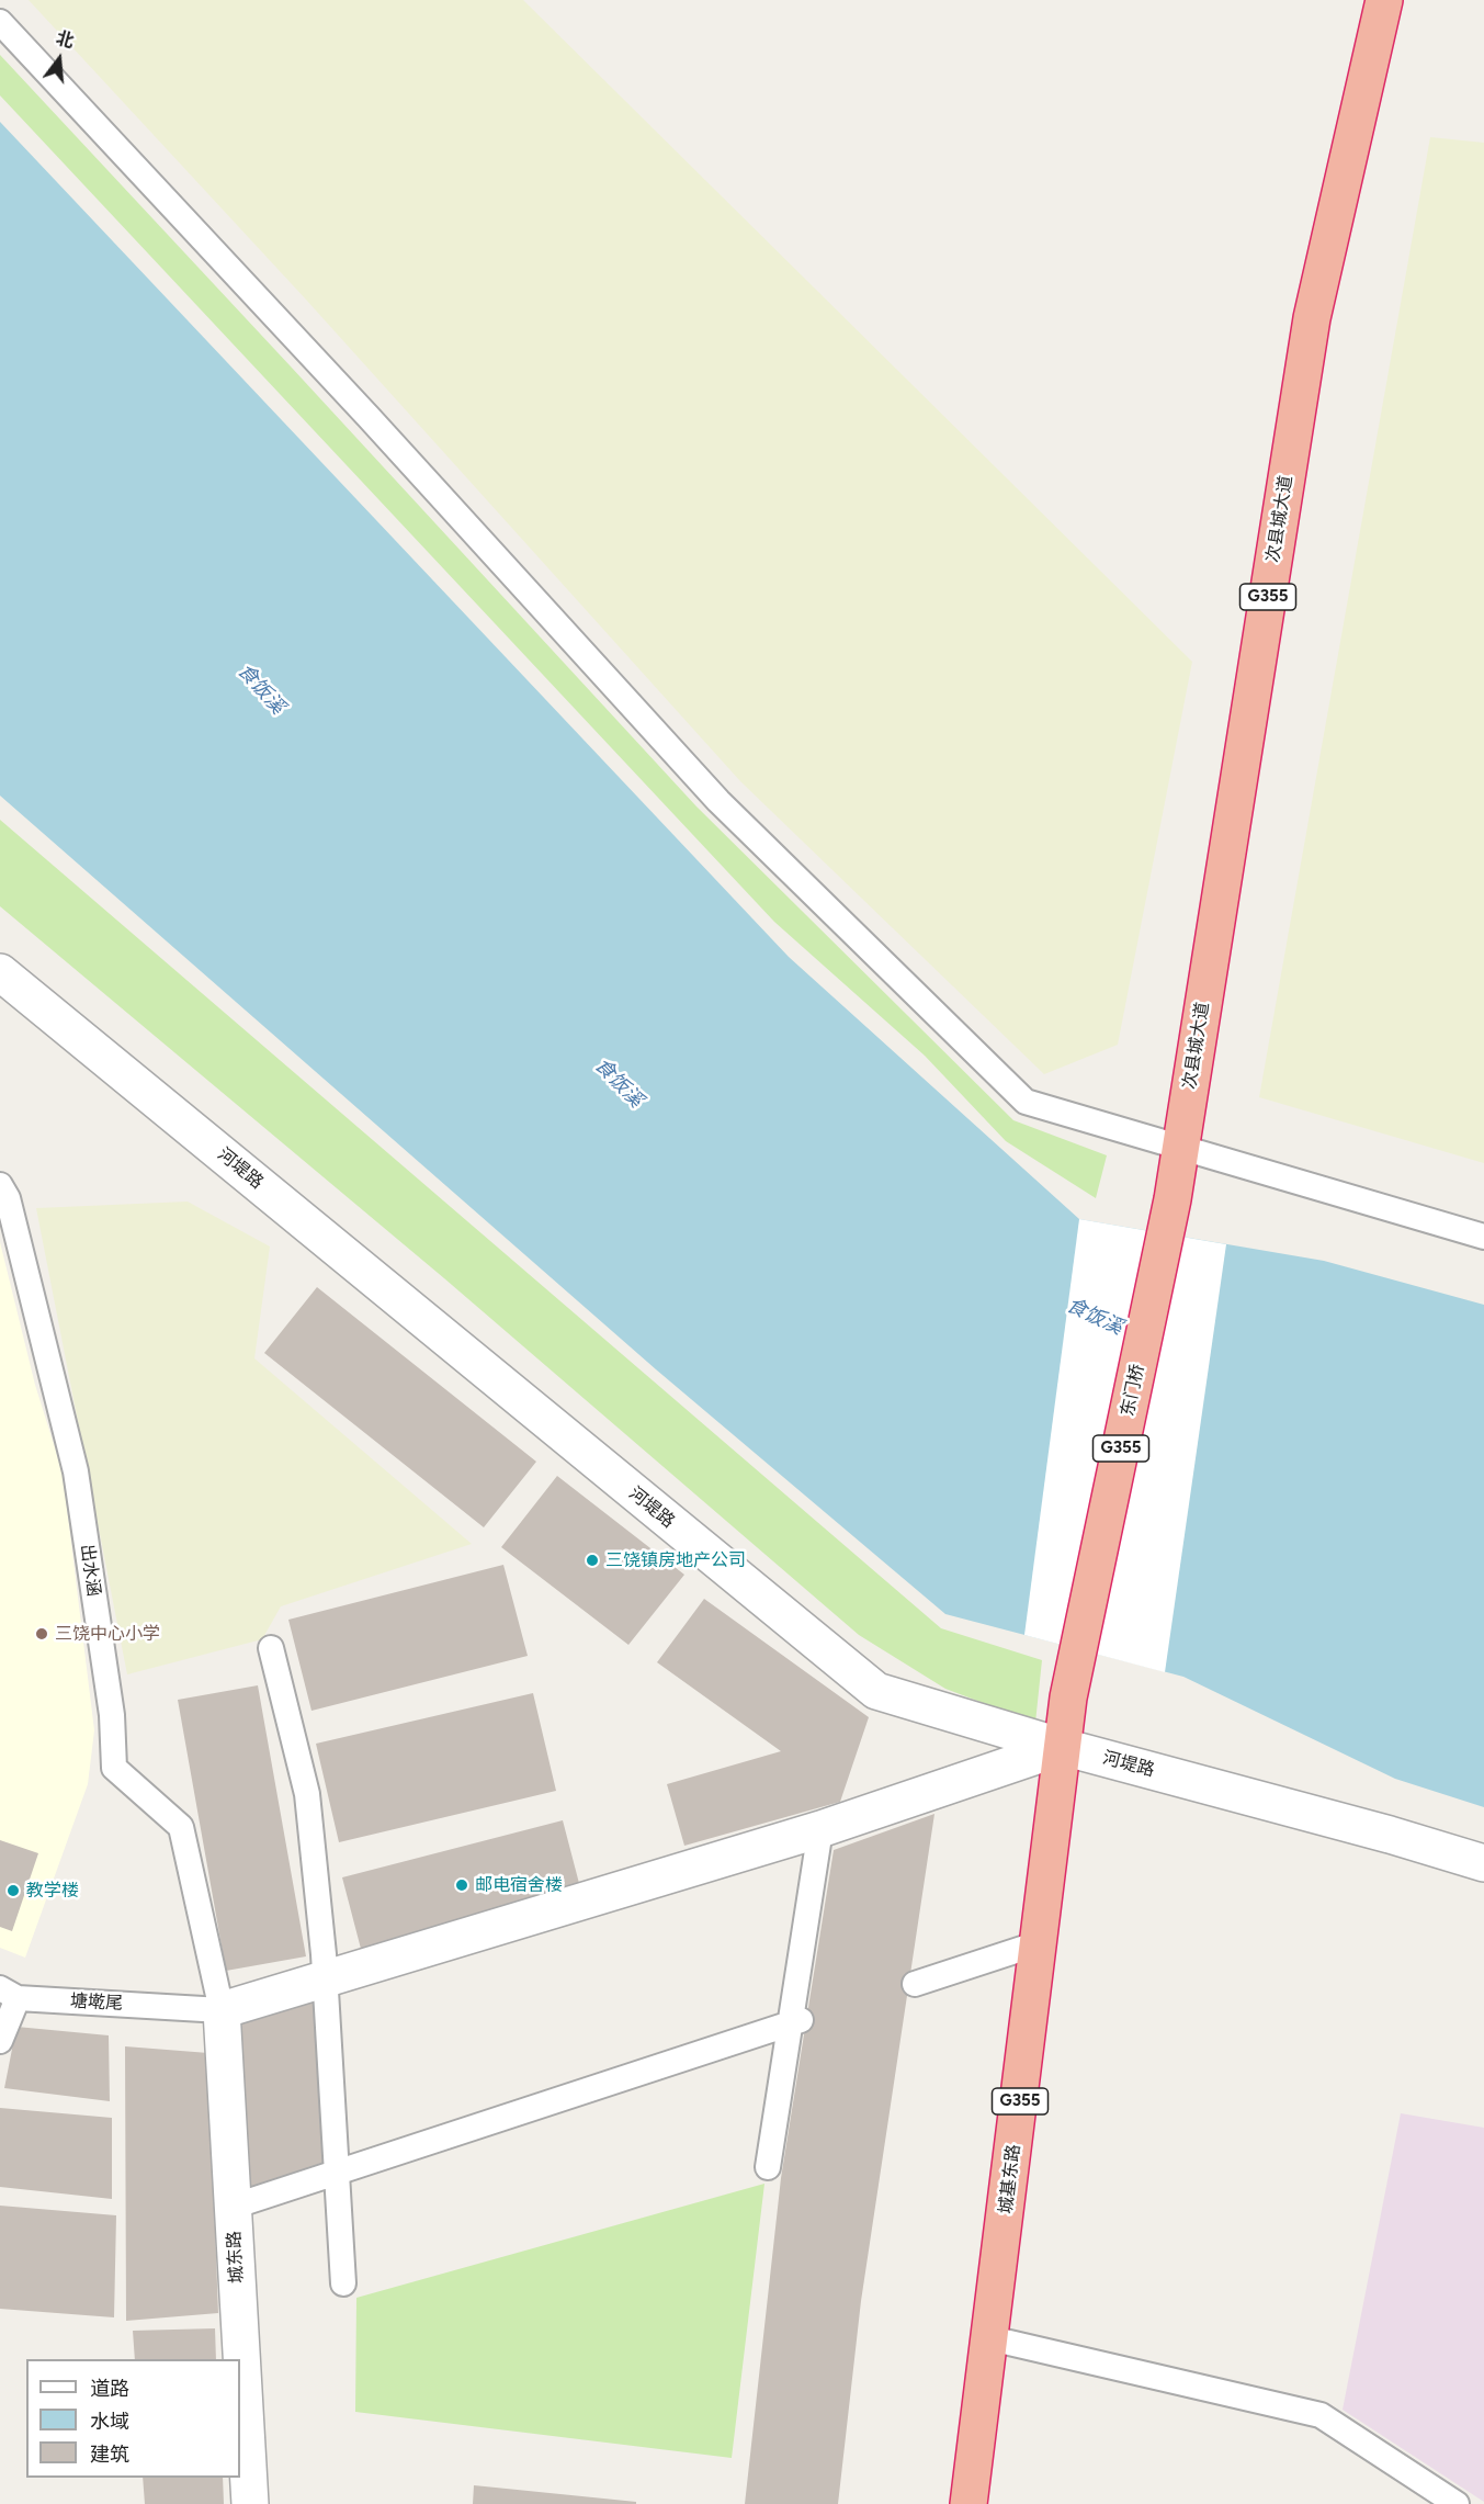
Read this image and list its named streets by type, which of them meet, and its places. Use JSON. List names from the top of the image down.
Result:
{
  "streets": {
    "highway": [
      "次县城大道",
      "G355",
      "东门桥",
      "城基东路"
    ],
    "street": ["河堤路", "城东路"],
    "lane": ["出水涵", "塘墘尾"]
  },
  "crossings": [
    ["次县城大道", "东门桥"],
    ["河堤路", "城基东路"],
    ["东门桥", "城基东路"],
    ["出水涵", "塘墘尾"],
    ["出水涵", "城东路"],
    ["塘墘尾", "城东路"]
  ],
  "water": ["食饭溪"],
  "places": [
    "三饶镇房地产公司",
    "三饶中心小学",
    "邮电宿舍楼",
    "教学楼"
  ],
  "legend": ["道路", "水域", "建筑"],
  "north": "top"
}
